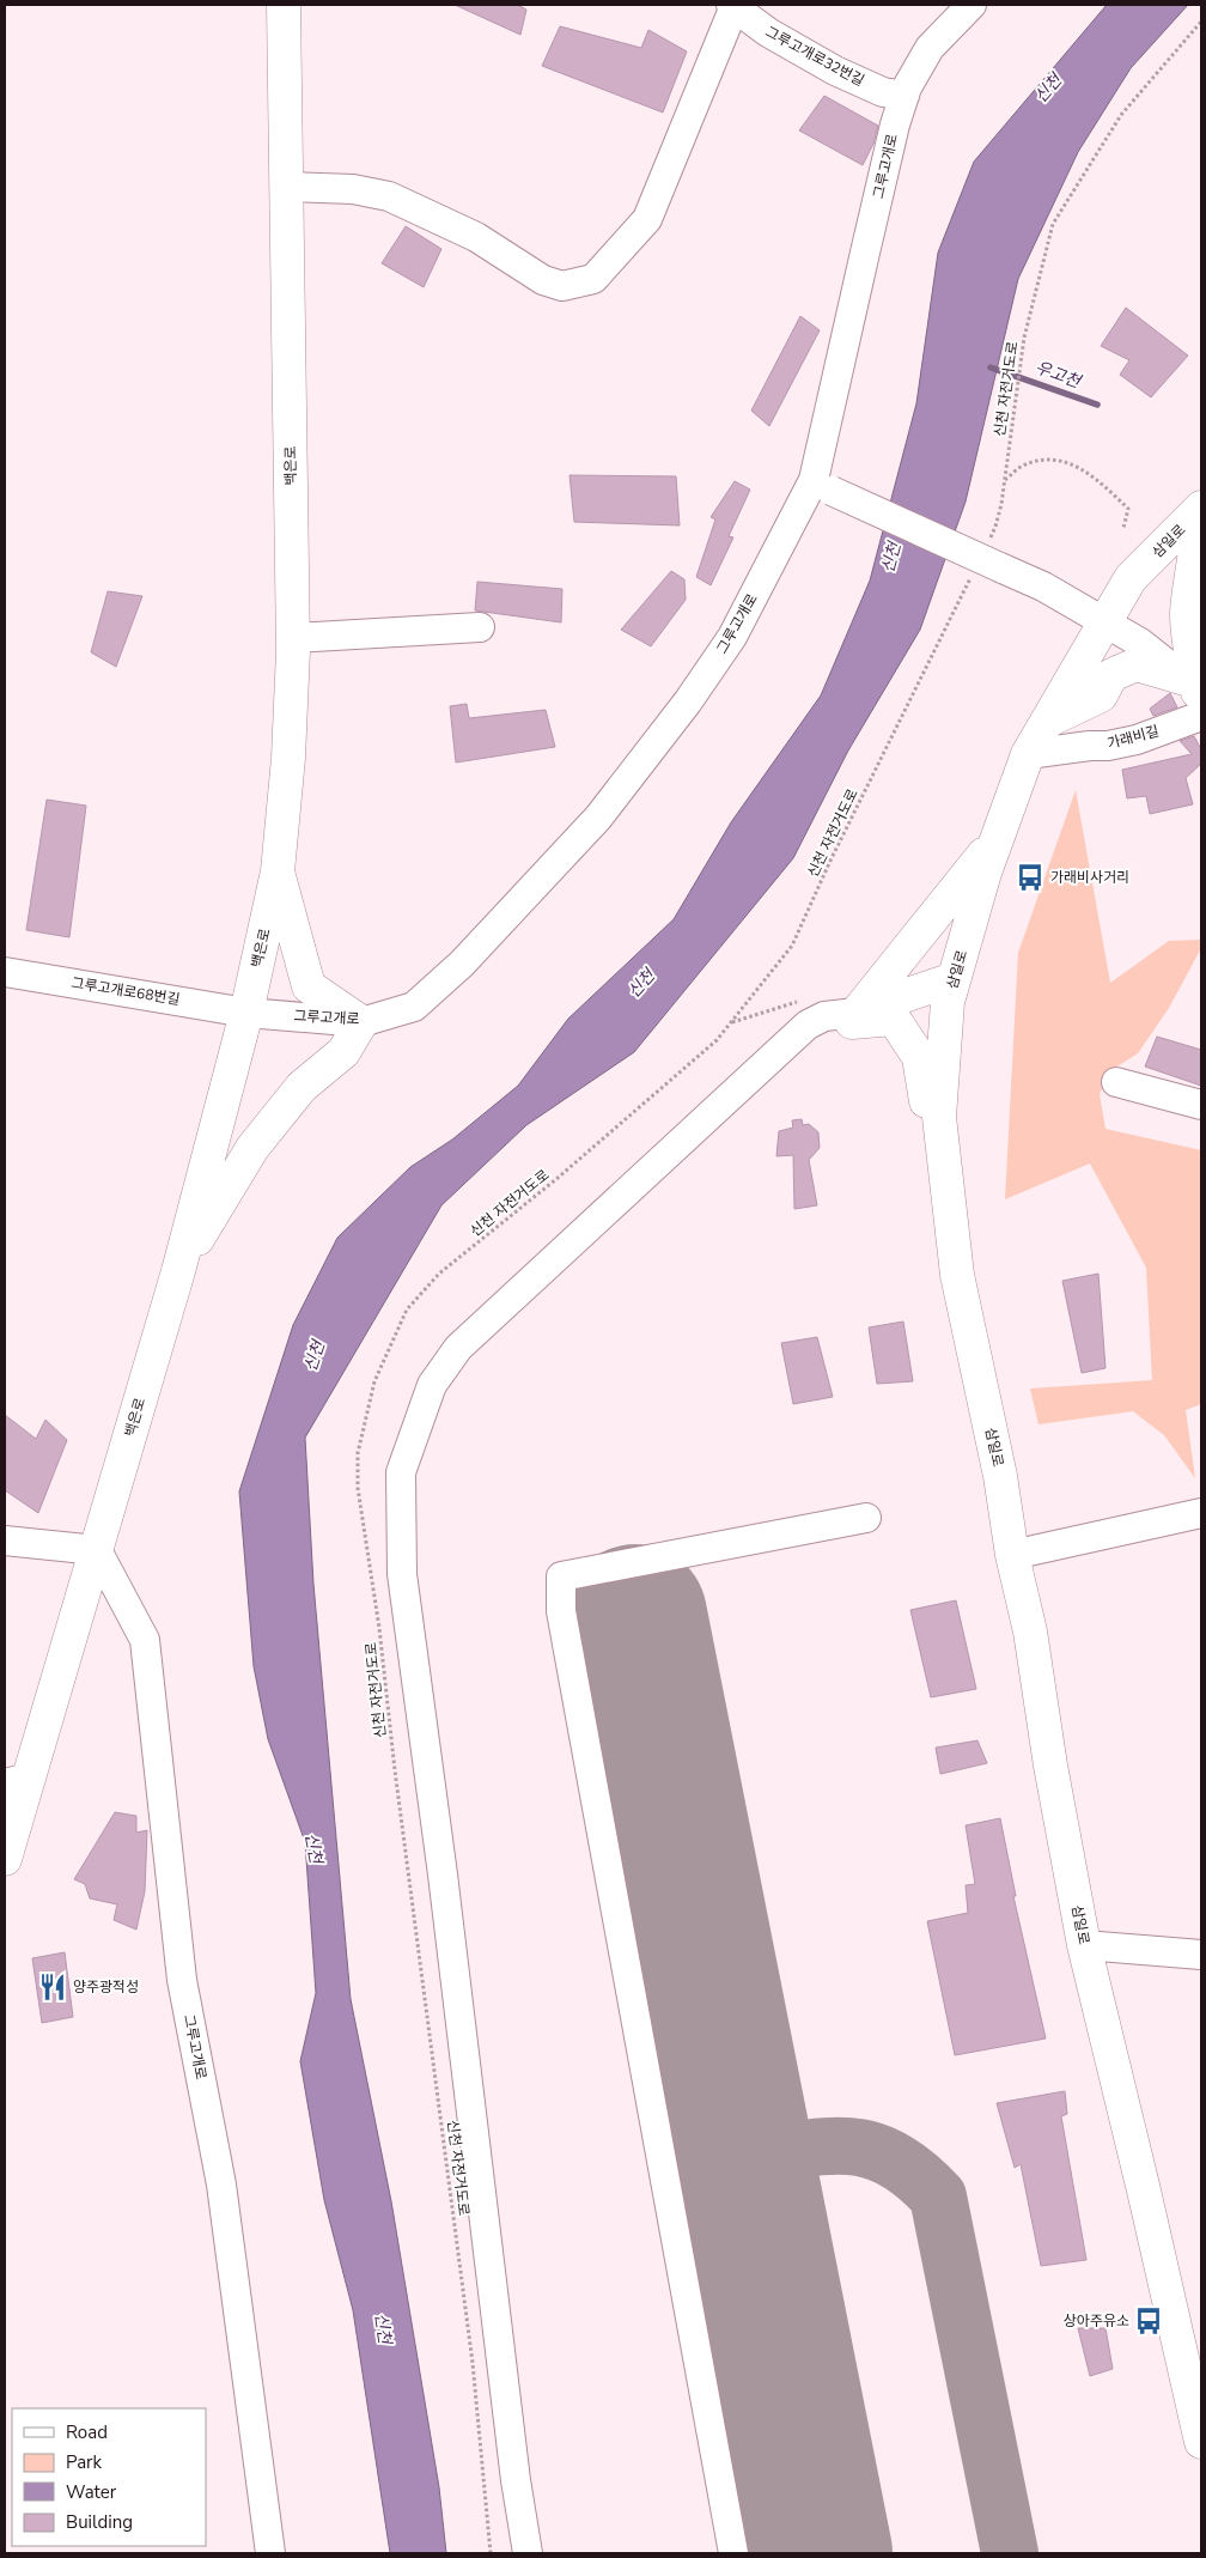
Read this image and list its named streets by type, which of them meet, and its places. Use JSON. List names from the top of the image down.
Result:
{
  "streets": {
    "main road": ["백은로", "삼일로"],
    "street": [
      "그루고개로32번길",
      "그루고개로",
      "가래비길",
      "그루고개로68번길"
    ],
    "path": ["신천 자전거도로"]
  },
  "crossings": [
    ["그루고개로32번길", "그루고개로"],
    ["그루고개로", "백은로"],
    ["그루고개로", "그루고개로68번길"],
    ["백은로", "그루고개로68번길"],
    ["삼일로", "가래비길"]
  ],
  "water": ["신천", "우고천"],
  "places": {
    "bus stop": ["가래비사거리", "상아주유소"],
    "restaurant": ["양주광적성"]
  },
  "legend": [
    "Road",
    "Park",
    "Water",
    "Building"
  ]
}
